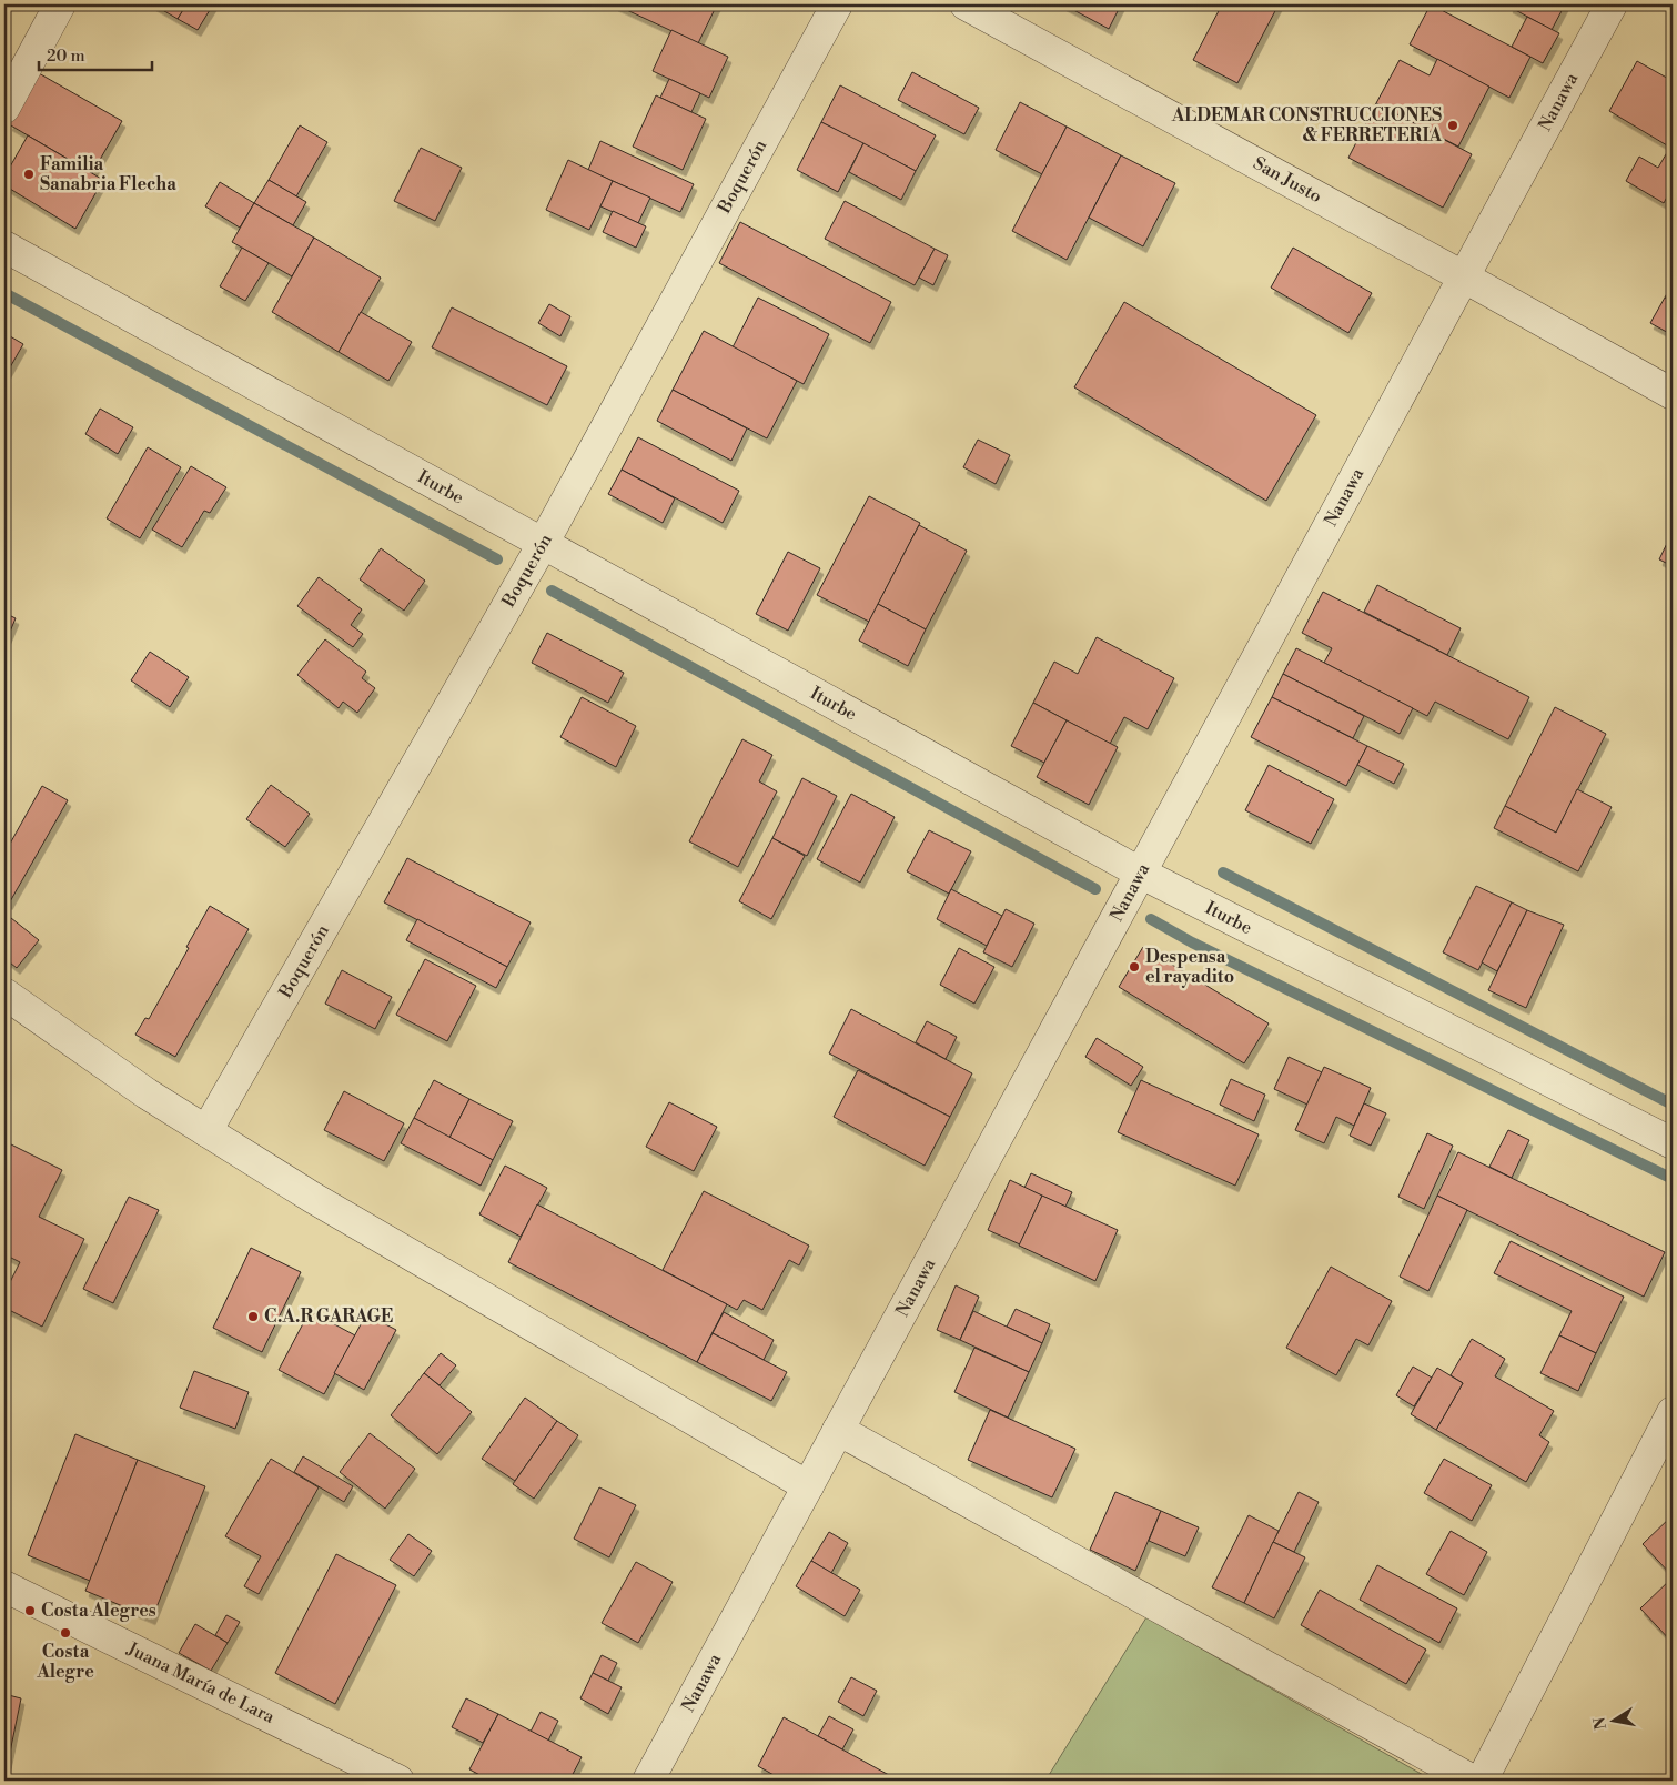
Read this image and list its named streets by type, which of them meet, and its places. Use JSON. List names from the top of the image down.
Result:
{
  "streets": {
    "street": [
      "Nanawa",
      "Boquerón",
      "San Justo",
      "Iturbe",
      "Juana María de Lara"
    ]
  },
  "crossings": [
    ["Nanawa", "San Justo"],
    ["Nanawa", "Iturbe"],
    ["Boquerón", "Iturbe"]
  ],
  "places": [
    "ALDEMAR CONSTRUCCIONES & FERRETERIA",
    "Familia Sanabria Flecha",
    "Despensa el rayadito",
    "C.A.R GARAGE",
    "Costa Alegres",
    "Costa Alegre"
  ],
  "scale_bar": "20 m",
  "north": "left"
}
